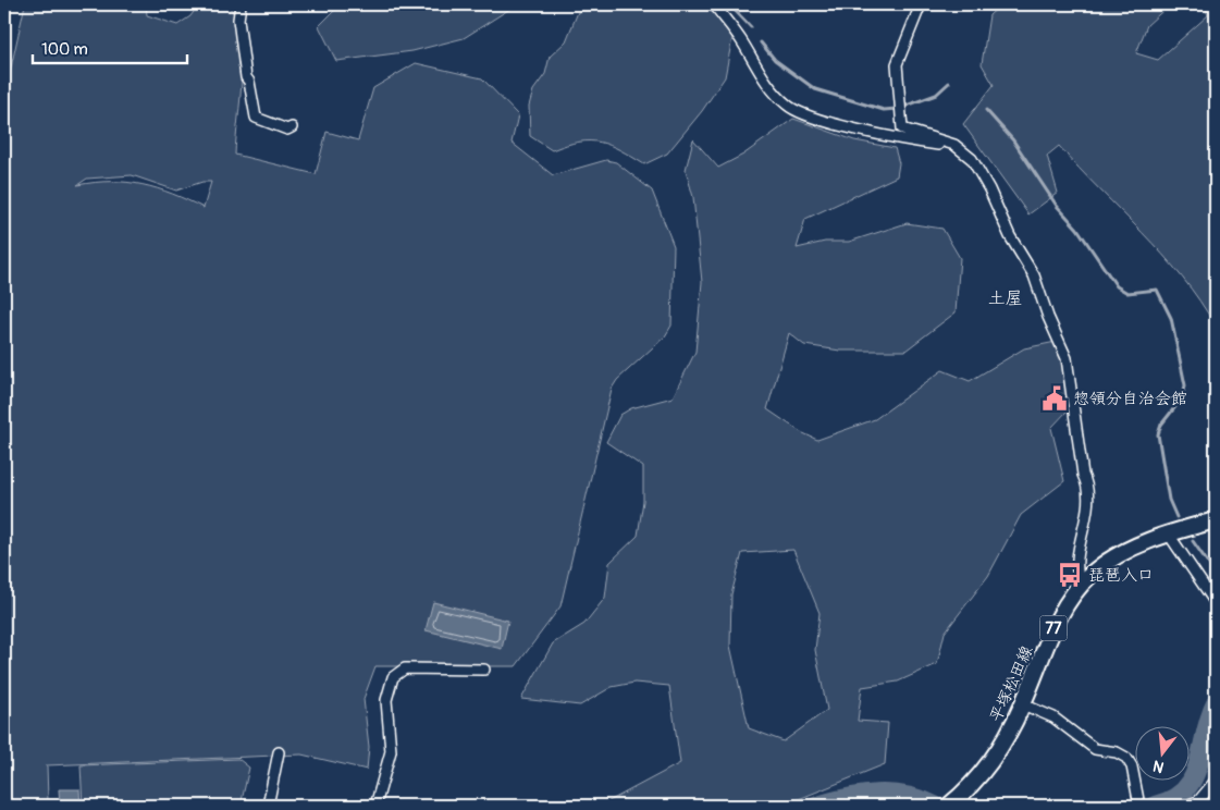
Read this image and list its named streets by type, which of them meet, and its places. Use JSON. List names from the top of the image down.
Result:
{
  "streets": {
    "main road": ["77", "平塚松田線"]
  },
  "districts": ["土屋"],
  "places": {
    "public building": ["惣領分自治会館"],
    "bus stop": ["琵琶入口"]
  },
  "scale_bar": "100 m",
  "north": "bottom"
}
